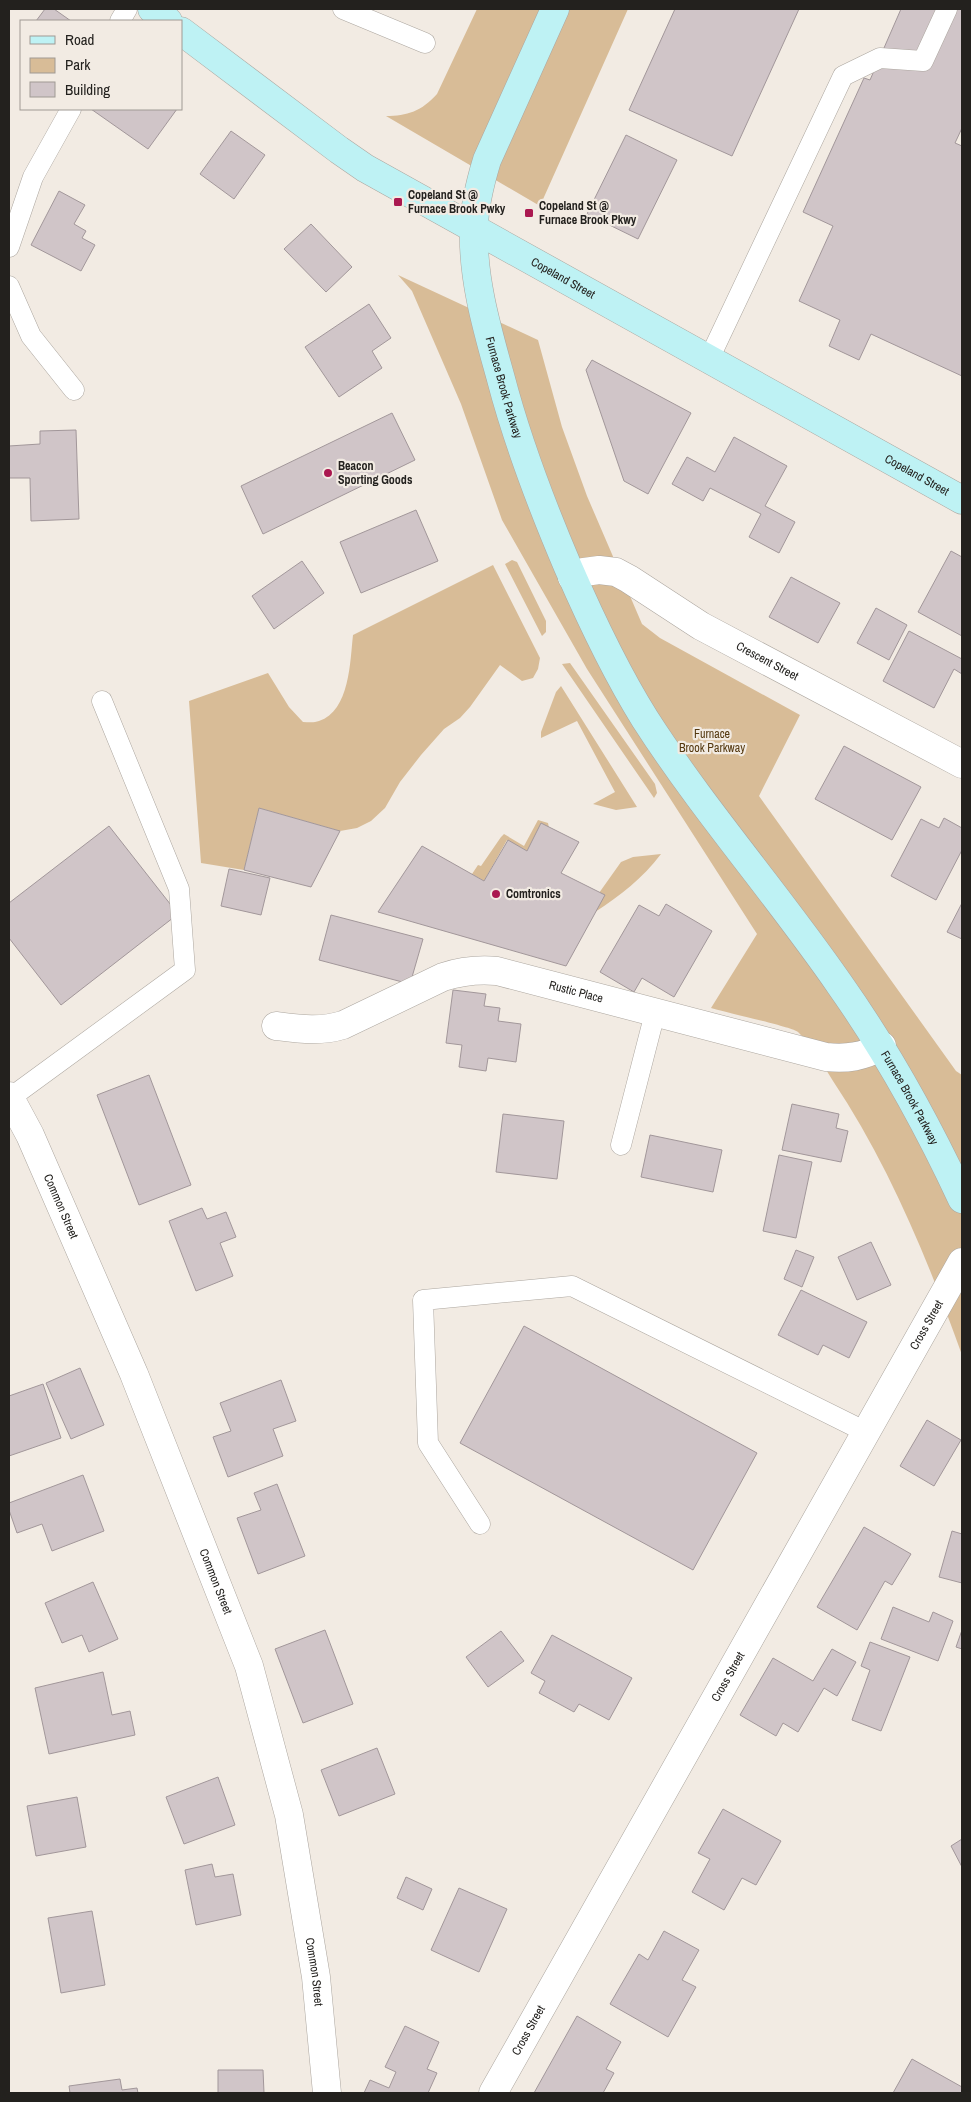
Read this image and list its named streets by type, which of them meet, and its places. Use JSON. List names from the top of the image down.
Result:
{
  "streets": {
    "main road": ["Copeland Street", "Furnace Brook Parkway"],
    "street": [
      "Crescent Street",
      "Rustic Place",
      "Common Street",
      "Cross Street"
    ]
  },
  "crossings": [
    ["Copeland Street", "Furnace Brook Parkway"],
    ["Furnace Brook Parkway", "Crescent Street"],
    ["Furnace Brook Parkway", "Rustic Place"]
  ],
  "parks": ["Furnace Brook Parkway"],
  "places": {
    "transit": ["Copeland St @ Furnace Brook Pwky", "Copeland St @ Furnace Brook Pkwy"],
    "other": ["Beacon Sporting Goods", "Comtronics"]
  },
  "legend": ["Road", "Park", "Building"]
}
